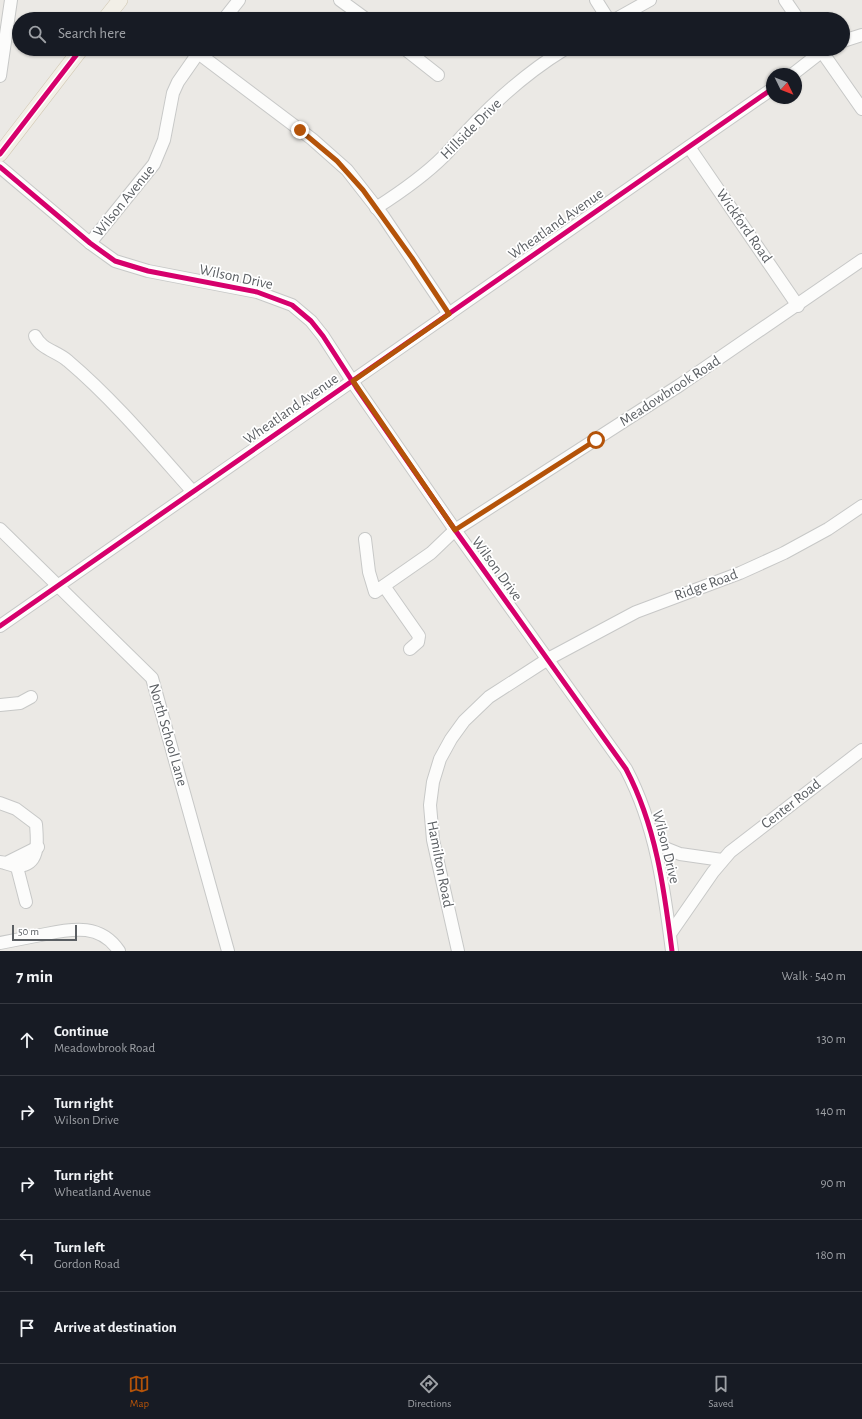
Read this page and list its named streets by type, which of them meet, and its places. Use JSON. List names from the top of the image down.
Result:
{
  "streets": {
    "street": [
      "Hillside Drive",
      "Wilson Avenue",
      "Wheatland Avenue",
      "Wickford Road",
      "Wilson Drive",
      "Meadowbrook Road",
      "Ridge Road",
      "North School Lane",
      "Center Road",
      "Hamilton Road"
    ]
  },
  "crossings": [
    ["Wilson Avenue", "Wilson Drive"],
    ["Wheatland Avenue", "Wickford Road"],
    ["Wheatland Avenue", "Wilson Drive"],
    ["Wheatland Avenue", "North School Lane"],
    ["Wickford Road", "Meadowbrook Road"],
    ["Wilson Drive", "Meadowbrook Road"],
    ["Wilson Drive", "Ridge Road"],
    ["Wilson Drive", "Center Road"],
    ["Wilson Drive", "Hamilton Road"],
    ["Ridge Road", "Hamilton Road"]
  ],
  "scale_bar": "50 m",
  "north": "bottom right",
  "page": {
    "search": "Search here",
    "scale": "50 m",
    "heading": ["7 min", "Walk · 540 m"],
    "list": [
      ["Continue", "Meadowbrook Road", "130 m"],
      ["Turn right", "Wilson Drive", "140 m"],
      ["Turn right", "Wheatland Avenue", "90 m"],
      ["Turn left", "Gordon Road", "180 m"],
      "Arrive at destination"
    ],
    "nav": ["Map", "Directions", "Saved"]
  }
}
